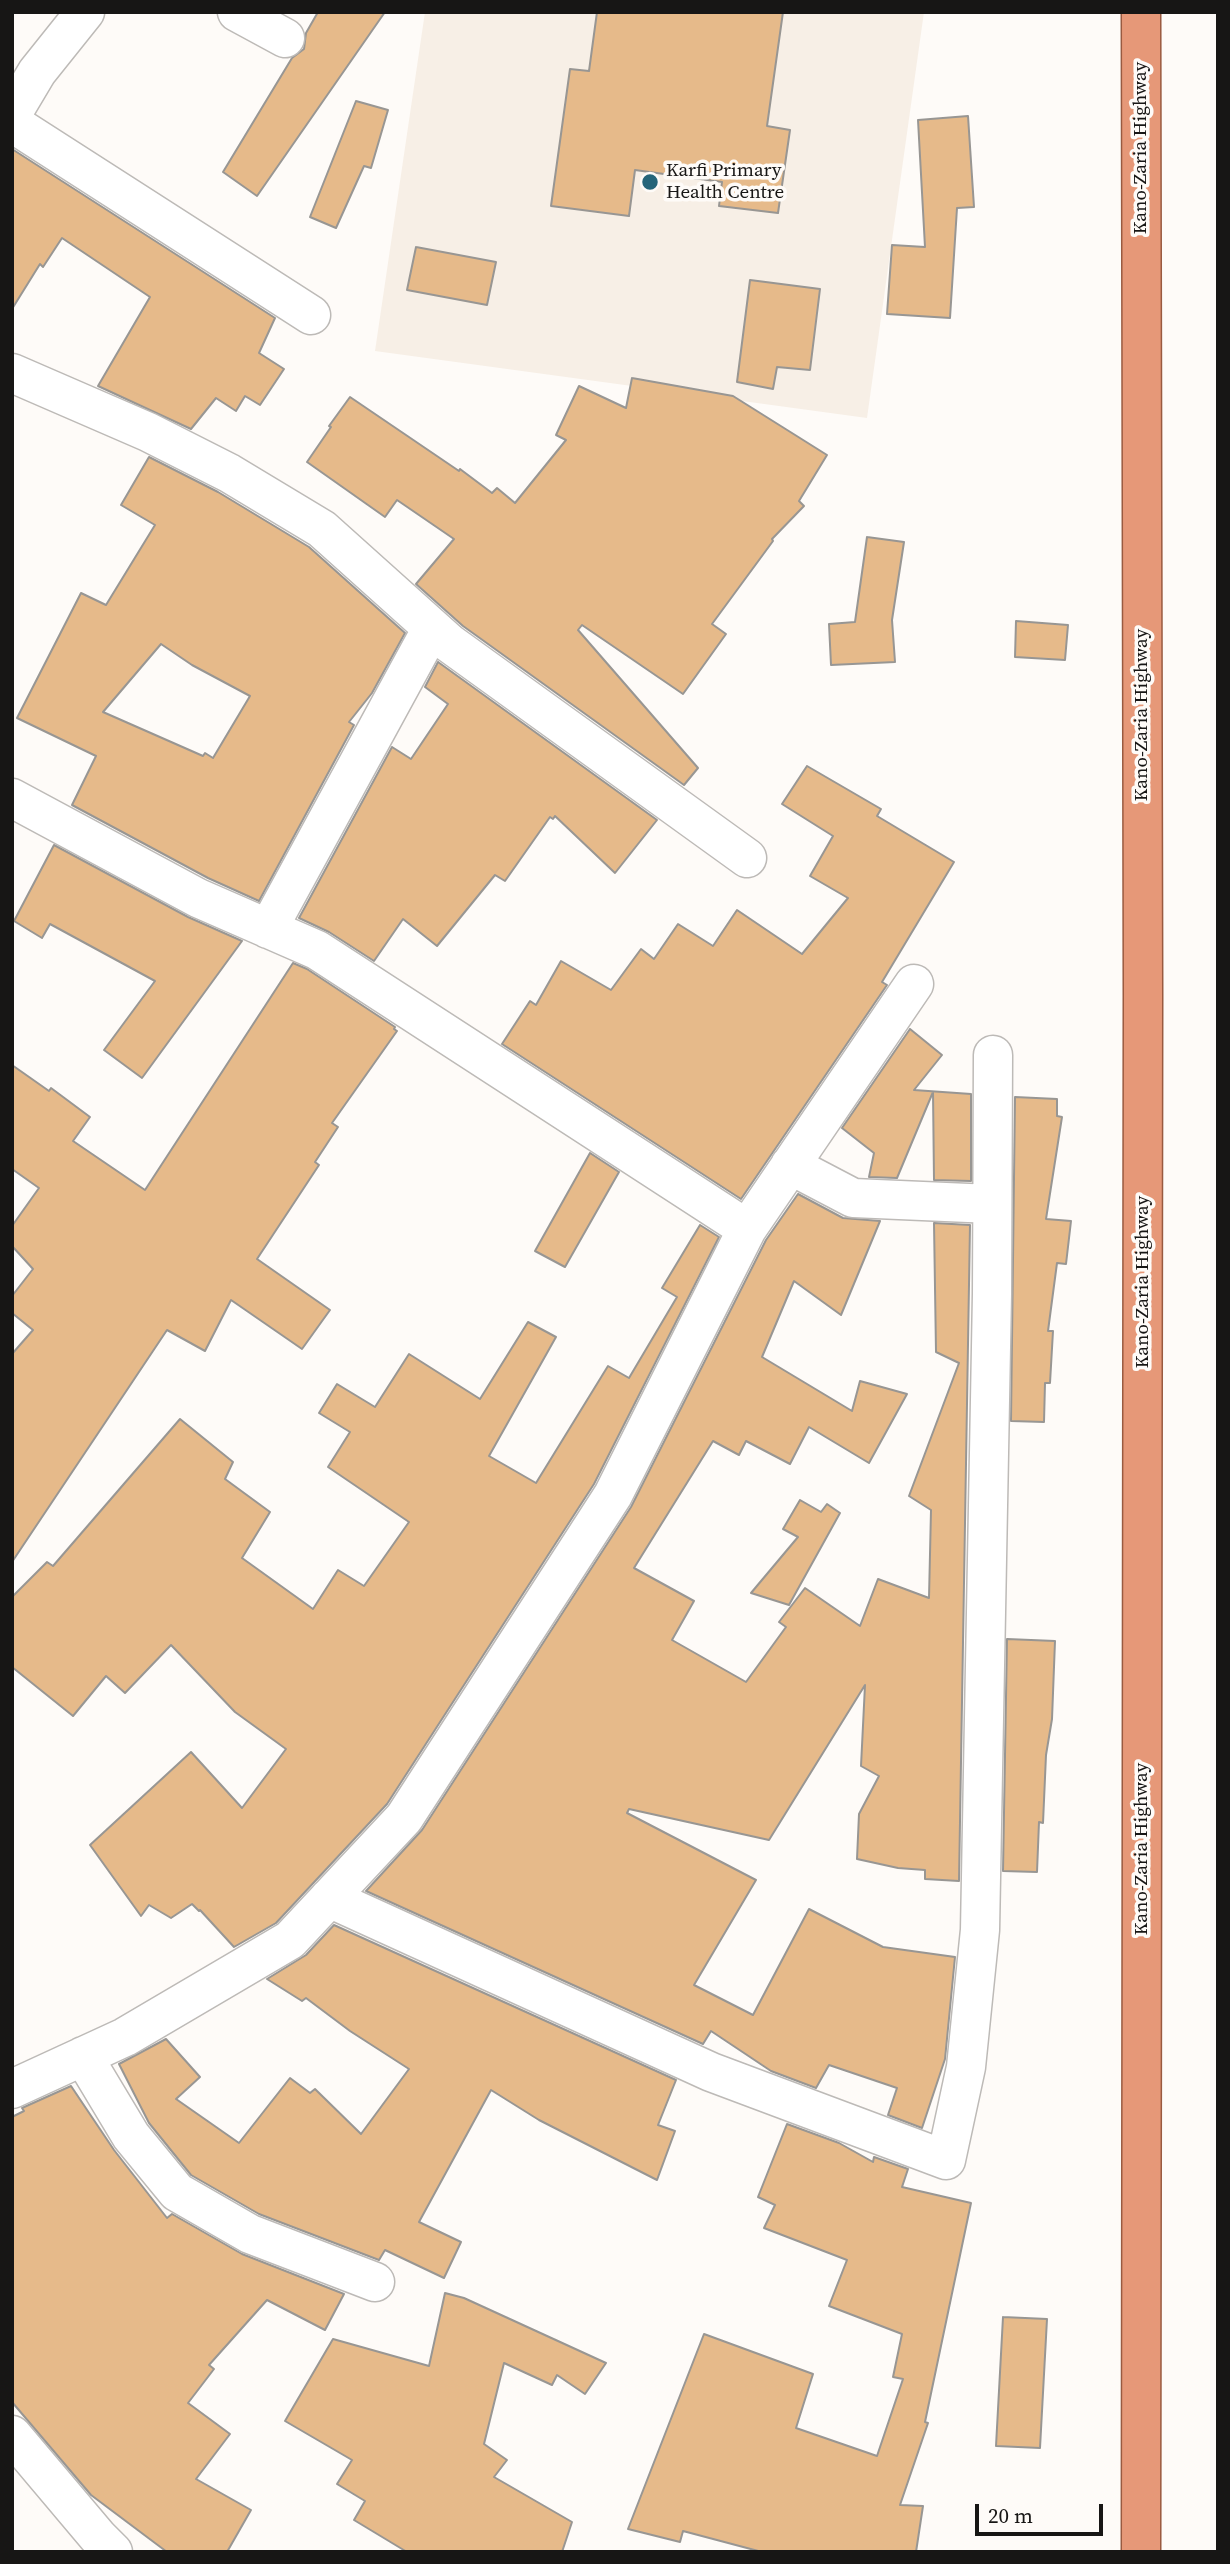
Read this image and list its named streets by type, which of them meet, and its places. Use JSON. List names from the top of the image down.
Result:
{
  "streets": {
    "highway": ["Kano-Zaria Highway"]
  },
  "places": ["Karfi Primary Health Centre"],
  "scale_bar": "20 m"
}
